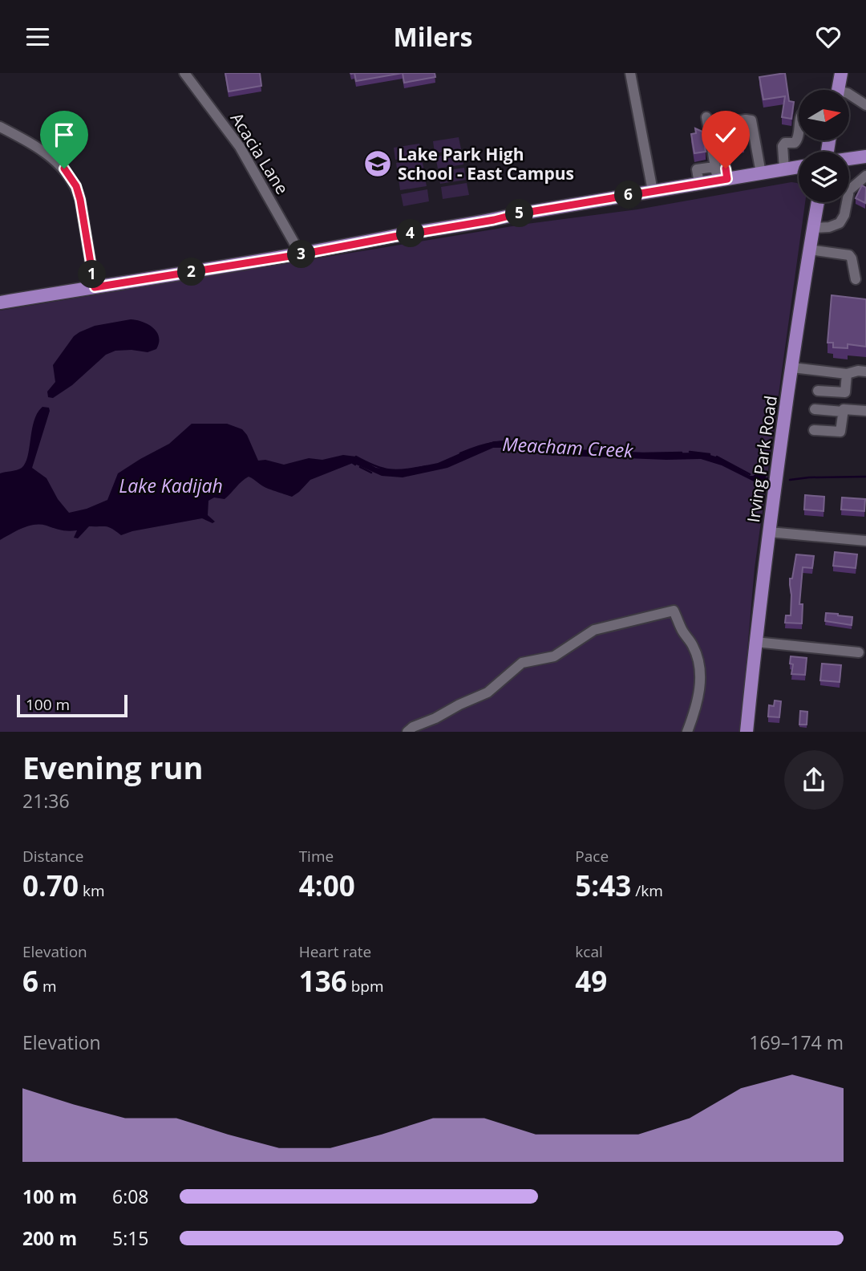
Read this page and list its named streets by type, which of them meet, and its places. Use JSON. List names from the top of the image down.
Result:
{
  "streets": {
    "main road": ["Irving Park Road"],
    "street": ["Acacia Lane"]
  },
  "water": ["Meacham Creek", "Lake Kadijah"],
  "places": {
    "school or university": ["Lake Park High School - East Campus"]
  },
  "scale_bar": "100 m",
  "north": "right",
  "page": {
    "header": "Milers",
    "pins": [
      "6",
      "5",
      "4",
      "3",
      "2",
      "1"
    ],
    "scale": "100 m",
    "heading": ["Evening run", "21:36"],
    "stats": [
      ["Distance", "0.70 km"],
      ["Time", "4:00"],
      ["Pace", "5:43 /km"],
      ["Elevation", "6 m"],
      ["Heart rate", "136 bpm"],
      ["kcal", "49"]
    ],
    "chart": ["Elevation", "169–174 m"],
    "list": [
      {
        "name": "100 m",
        "note": "6:08"
      },
      {
        "name": "200 m",
        "note": "5:15"
      }
    ]
  }
}
